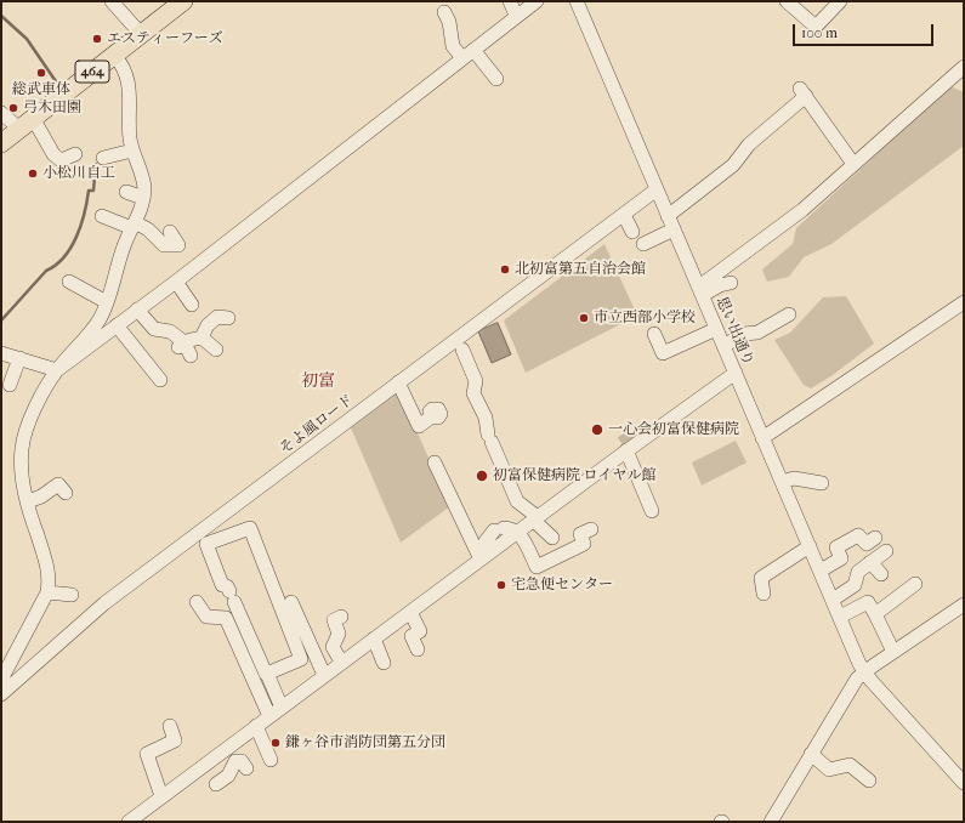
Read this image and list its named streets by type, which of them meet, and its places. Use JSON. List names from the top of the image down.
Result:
{
  "streets": {
    "highway": ["464"],
    "street": ["思い出通り", "そよ風ロード"]
  },
  "crossings": [
    ["思い出通り", "そよ風ロード"]
  ],
  "districts": ["初富"],
  "places": [
    "エスティーフーズ",
    "総武車体",
    "弓木田園",
    "小松川自工",
    "北初富第五自治会館",
    "市立西部小学校",
    "一心会初富保健病院",
    "初富保健病院 ロイヤル館",
    "宅急便センター",
    "鎌ヶ谷市消防団第五分団"
  ],
  "scale_bar": "100 m"
}
